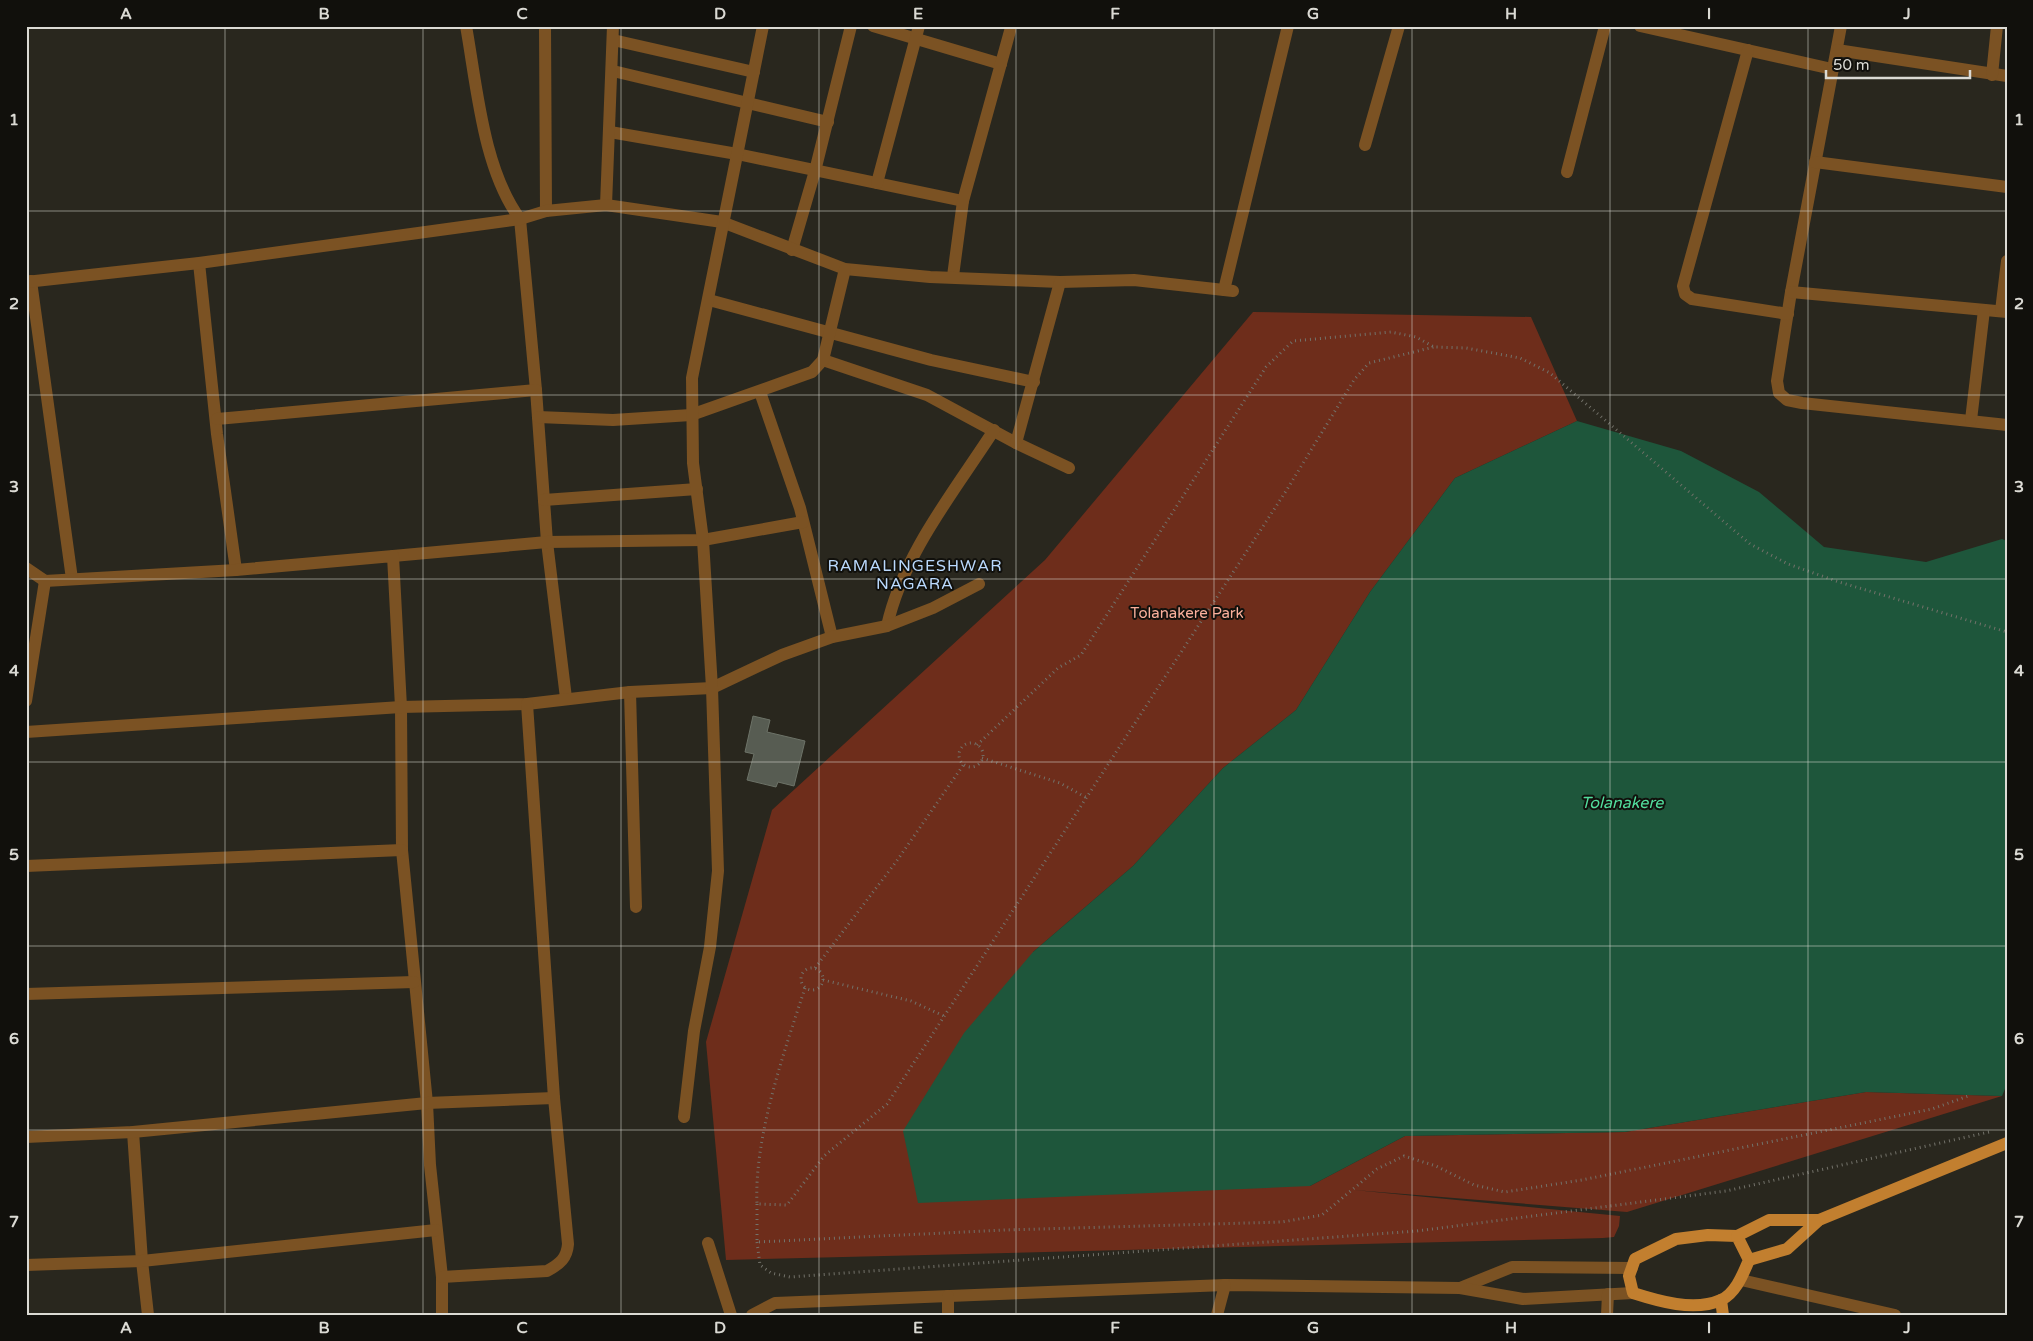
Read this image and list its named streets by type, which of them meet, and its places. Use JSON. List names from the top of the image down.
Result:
{
  "districts": ["RAMALINGESHWAR NAGARA"],
  "water": ["Tolanakere"],
  "parks": ["Tolanakere Park"],
  "scale_bar": "50 m",
  "grid": {
    "columns": [
      "A",
      "B",
      "C",
      "D",
      "E",
      "F",
      "G",
      "H",
      "I",
      "J"
    ],
    "rows": [
      "1",
      "2",
      "3",
      "4",
      "5",
      "6",
      "7"
    ]
  }
}
